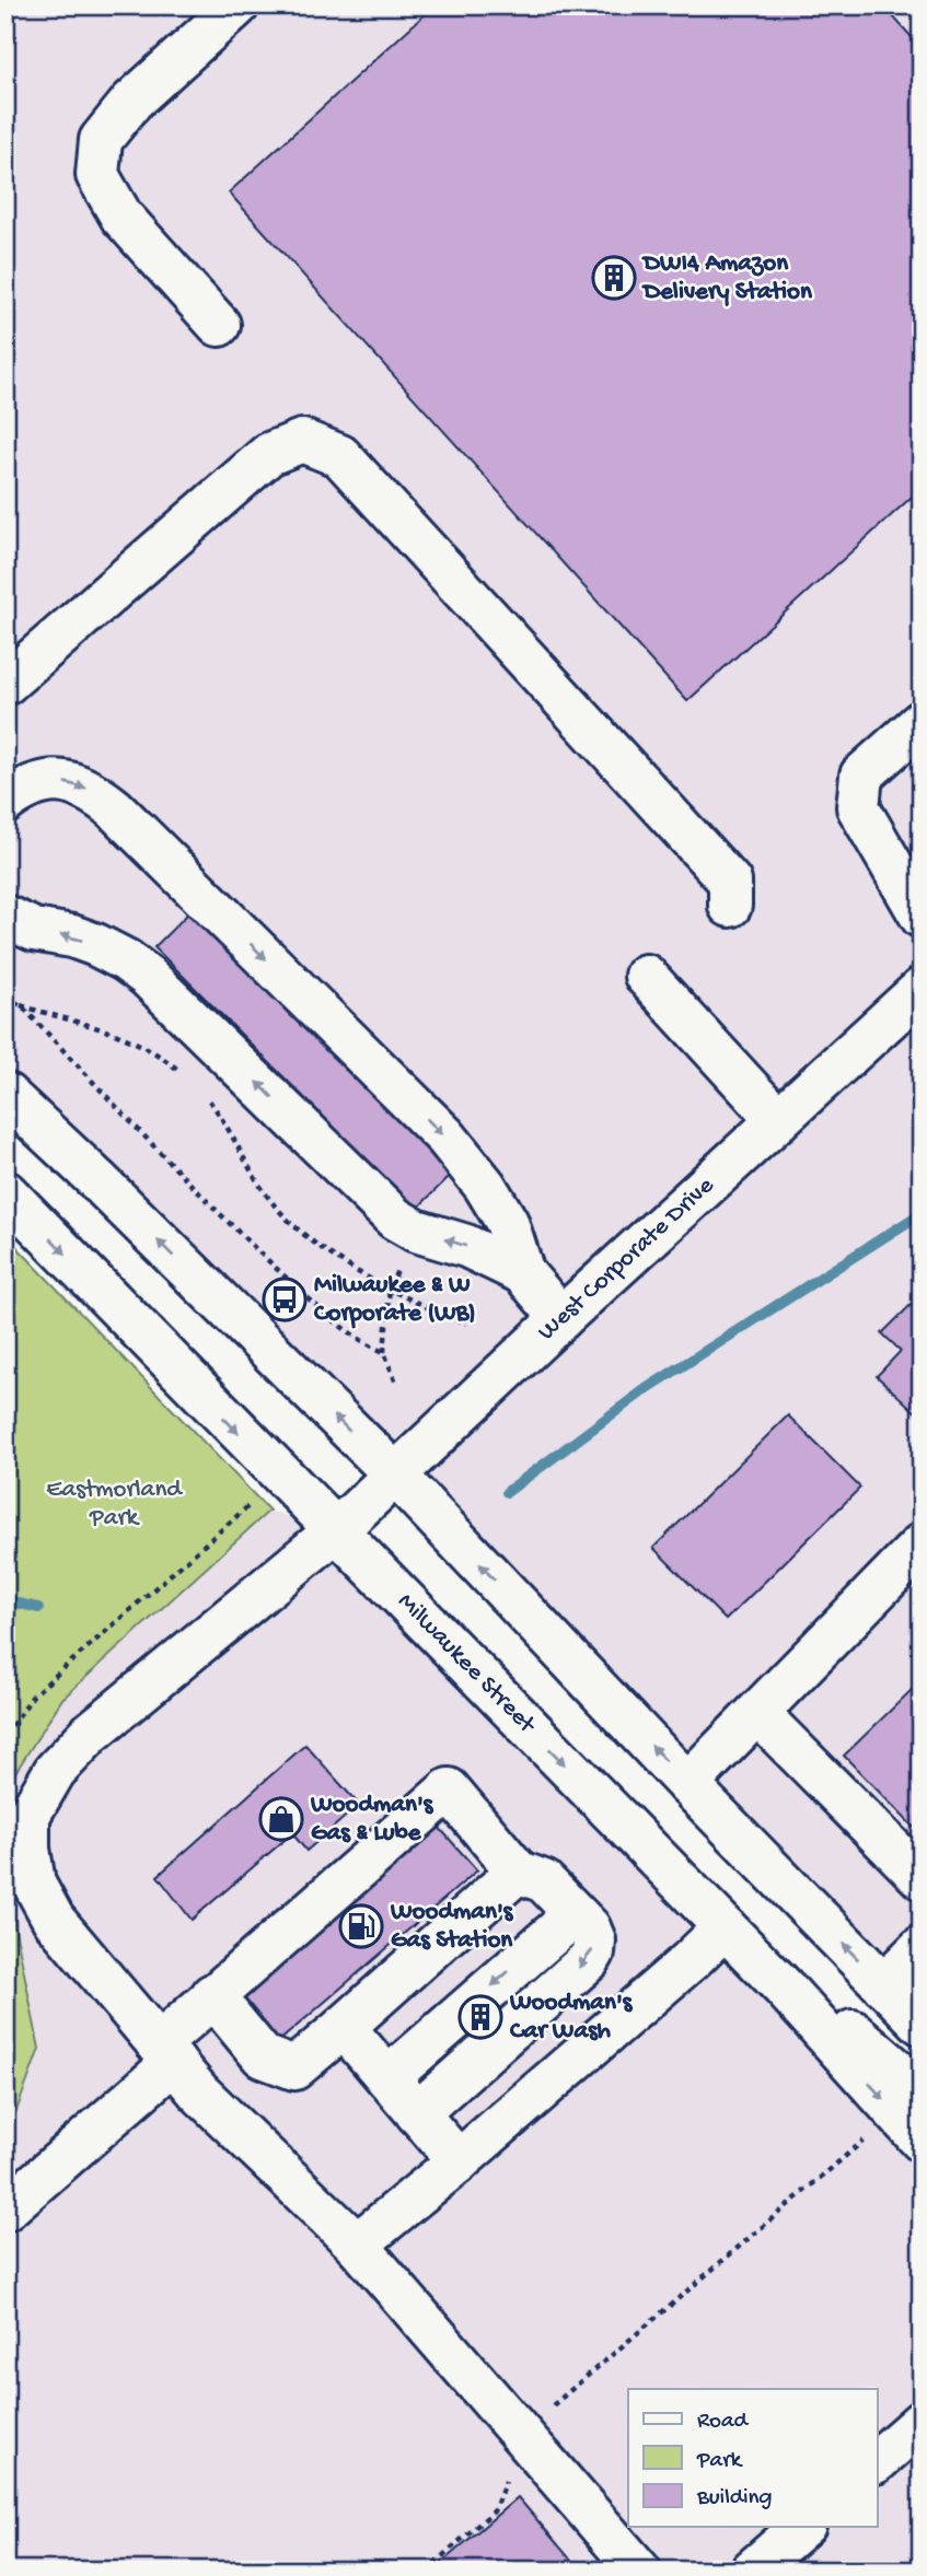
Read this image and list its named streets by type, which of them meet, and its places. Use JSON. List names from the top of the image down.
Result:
{
  "streets": {
    "street": ["West Corporate Drive", "Milwaukee Street"]
  },
  "crossings": [
    ["West Corporate Drive", "Milwaukee Street"]
  ],
  "parks": ["Eastmorland Park"],
  "places": {
    "building": ["DWI4 Amazon Delivery Station", "Woodman's Car Wash"],
    "bus stop": ["Milwaukee & W Corporate (WB)"],
    "shop": ["Woodman's Gas & Lube"],
    "fuel station": ["Woodman's Gas Station"]
  },
  "legend": ["Road", "Park", "Building"]
}
